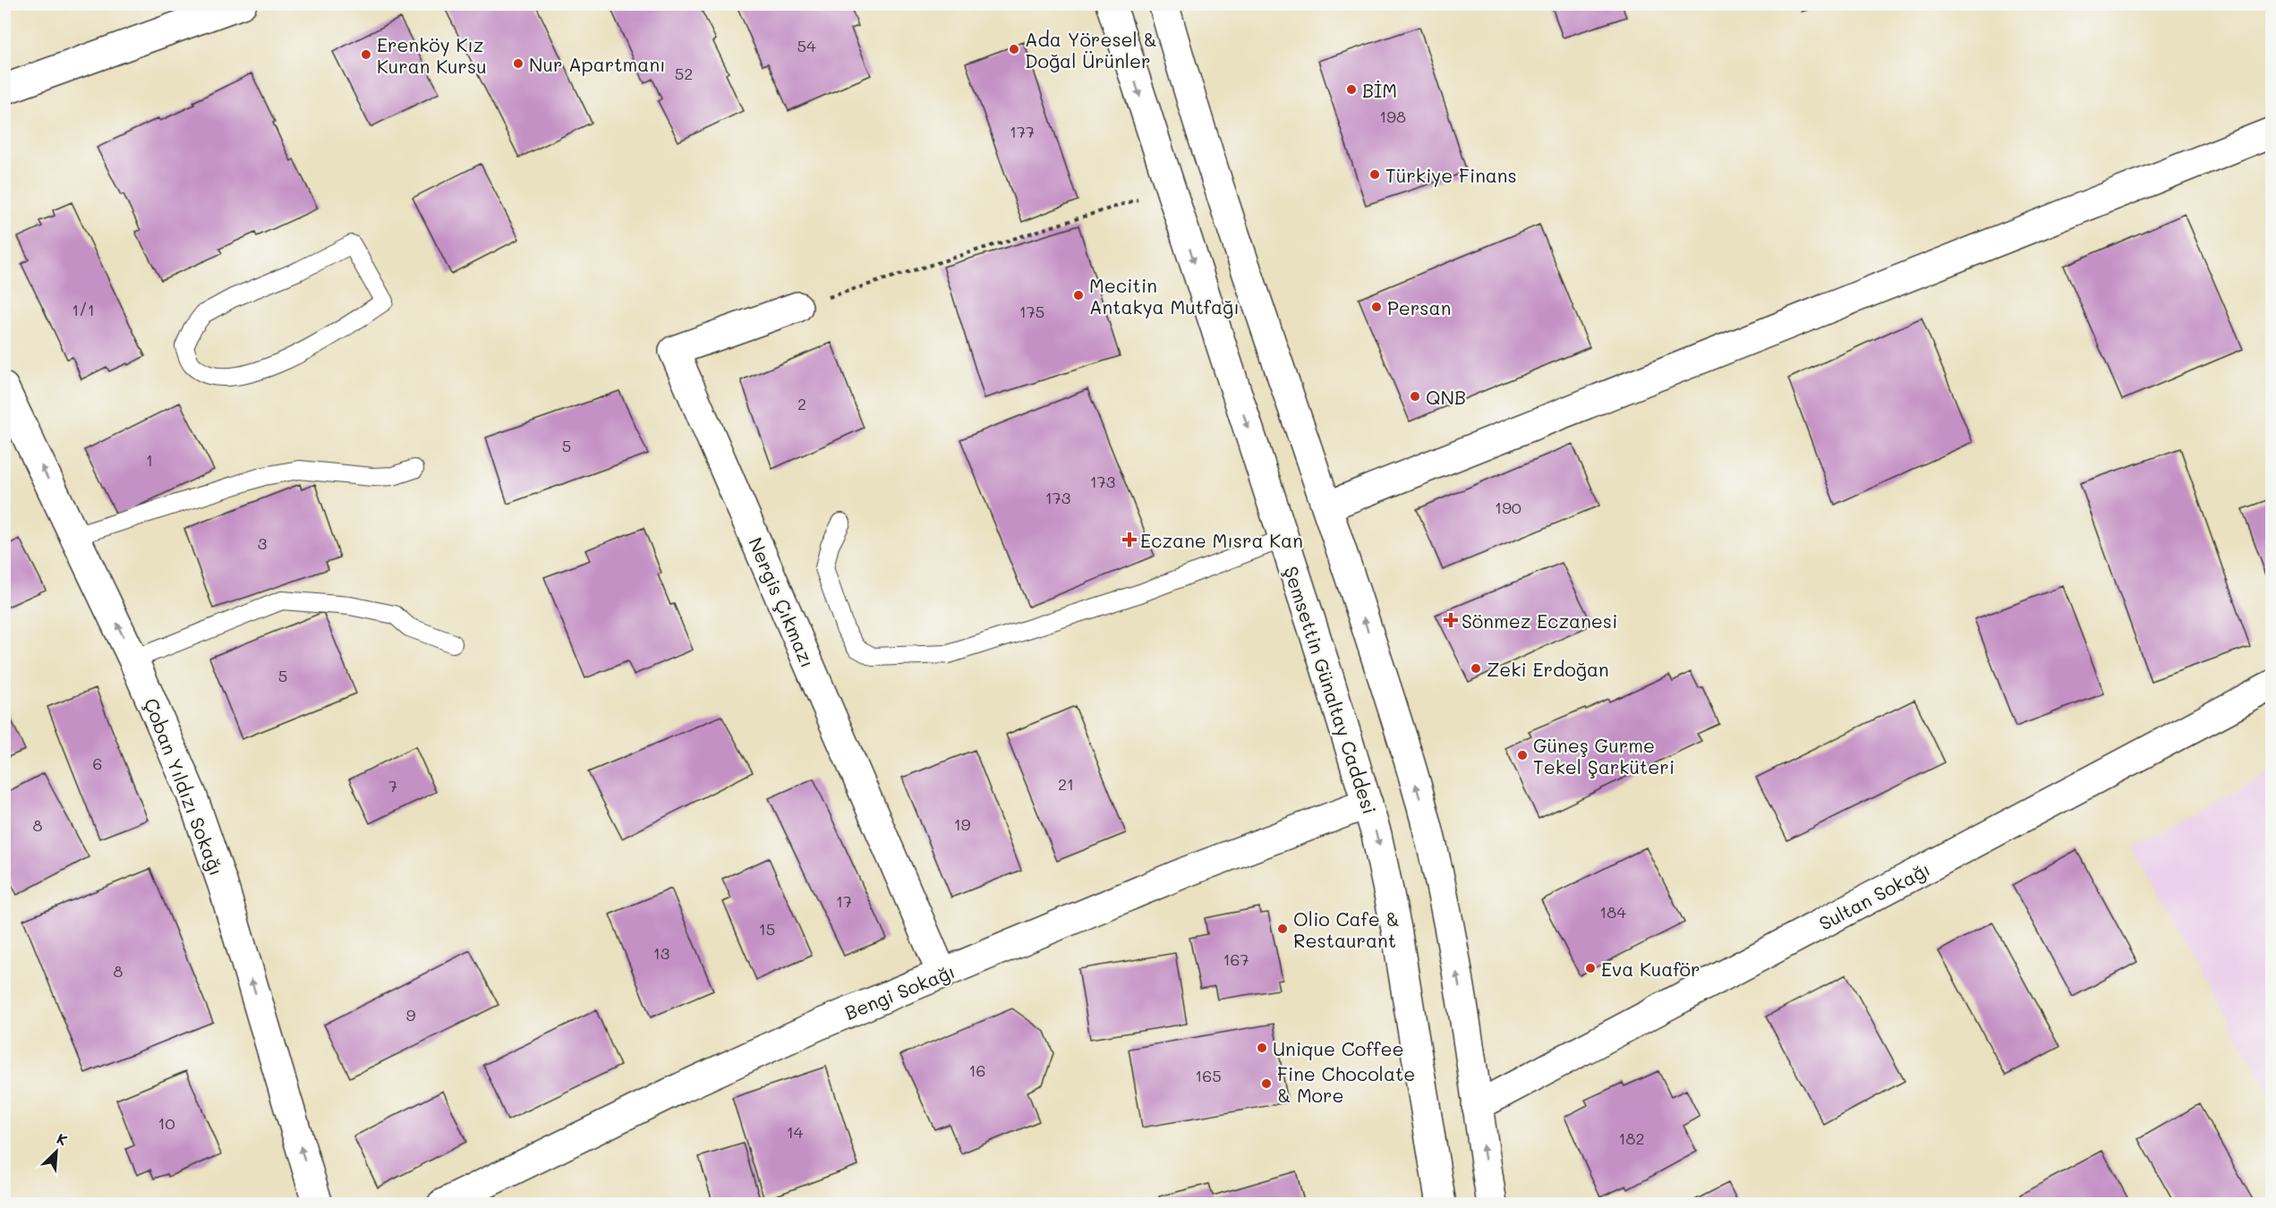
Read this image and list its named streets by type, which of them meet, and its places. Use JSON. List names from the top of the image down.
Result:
{
  "streets": {
    "street": [
      "Nergis Çıkmazı",
      "Şemsettin Günaltay Caddesi",
      "Çoban Yıldızı Sokağı",
      "Sultan Sokağı",
      "Bengi Sokağı"
    ]
  },
  "crossings": [
    ["Nergis Çıkmazı", "Bengi Sokağı"],
    ["Şemsettin Günaltay Caddesi", "Bengi Sokağı"]
  ],
  "one_way": ["Çoban Yıldızı Sokağı"],
  "places": {
    "other": [
      "Ada Yöresel & Doğal Ürünler",
      "Erenköy Kız Kuran Kursu",
      "Nur Apartmanı",
      "BİM",
      "Türkiye Finans",
      "Mecitin Antakya Mutfağı",
      "Persan",
      "QNB",
      "Zeki Erdoğan",
      "Güneş Gurme Tekel Şarküteri",
      "Olio Cafe & Restaurant",
      "Eva Kuaför",
      "Unique Coffee",
      "Fine Chocolate & More"
    ],
    "health": ["Eczane Mısra Kan", "Sönmez Eczanesi"]
  },
  "house_numbers": [
    "54",
    "52",
    "198",
    "177",
    "1/1",
    "175",
    "2",
    "5",
    "1",
    "173",
    "173",
    "190",
    "3",
    "5",
    "6",
    "21",
    "7",
    "19",
    "8",
    "17",
    "184",
    "15",
    "13",
    "167",
    "8",
    "9",
    "16",
    "165",
    "10",
    "14",
    "182"
  ],
  "north": "top right"
}
